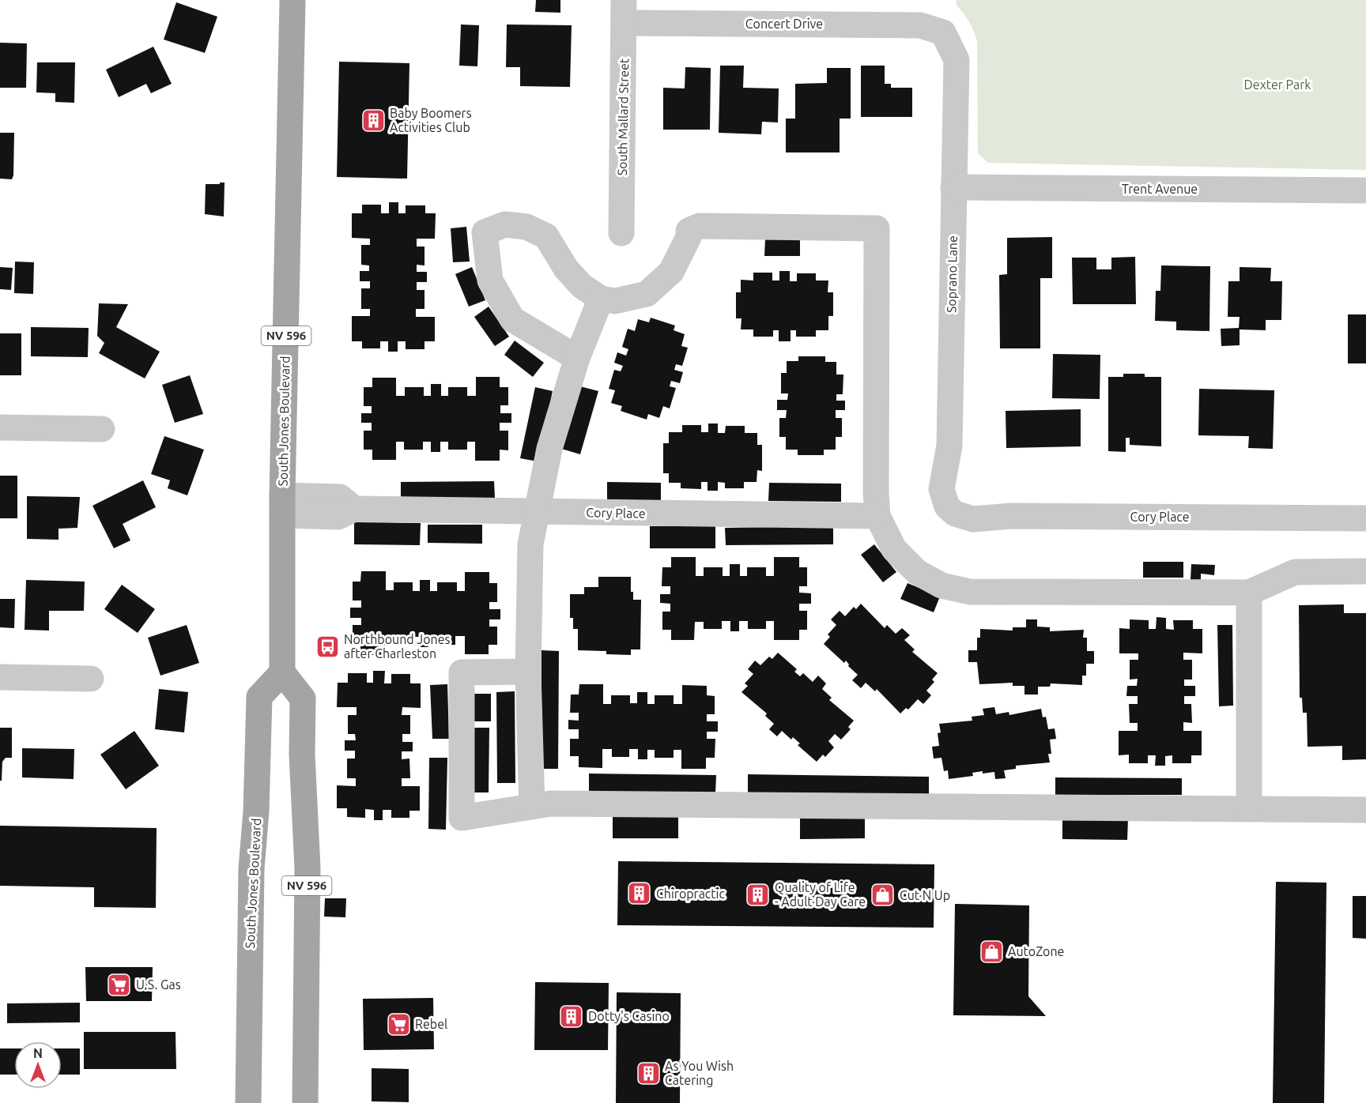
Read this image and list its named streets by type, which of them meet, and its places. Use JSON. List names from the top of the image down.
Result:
{
  "streets": {
    "main road": ["NV 596", "South Jones Boulevard"],
    "street": [
      "Concert Drive",
      "South Mallard Street",
      "Trent Avenue",
      "Soprano Lane",
      "Cory Place"
    ]
  },
  "crossings": [
    ["Concert Drive", "South Mallard Street"],
    ["Concert Drive", "Soprano Lane"],
    ["Trent Avenue", "Soprano Lane"],
    ["Soprano Lane", "Cory Place"],
    ["NV 596", "South Jones Boulevard"],
    ["South Jones Boulevard", "Cory Place"]
  ],
  "parks": ["Dexter Park"],
  "places": {
    "building": [
      "Baby Boomers Activities Club",
      "Chiropractic",
      "Quality of Life - Adult Day Care",
      "Dotty's Casino",
      "As You Wish Catering"
    ],
    "bus stop": ["Northbound Jones after Charleston"],
    "shop": ["Cut N Up", "AutoZone"],
    "supermarket": ["U.S. Gas", "Rebel"]
  },
  "north": "top"
}
